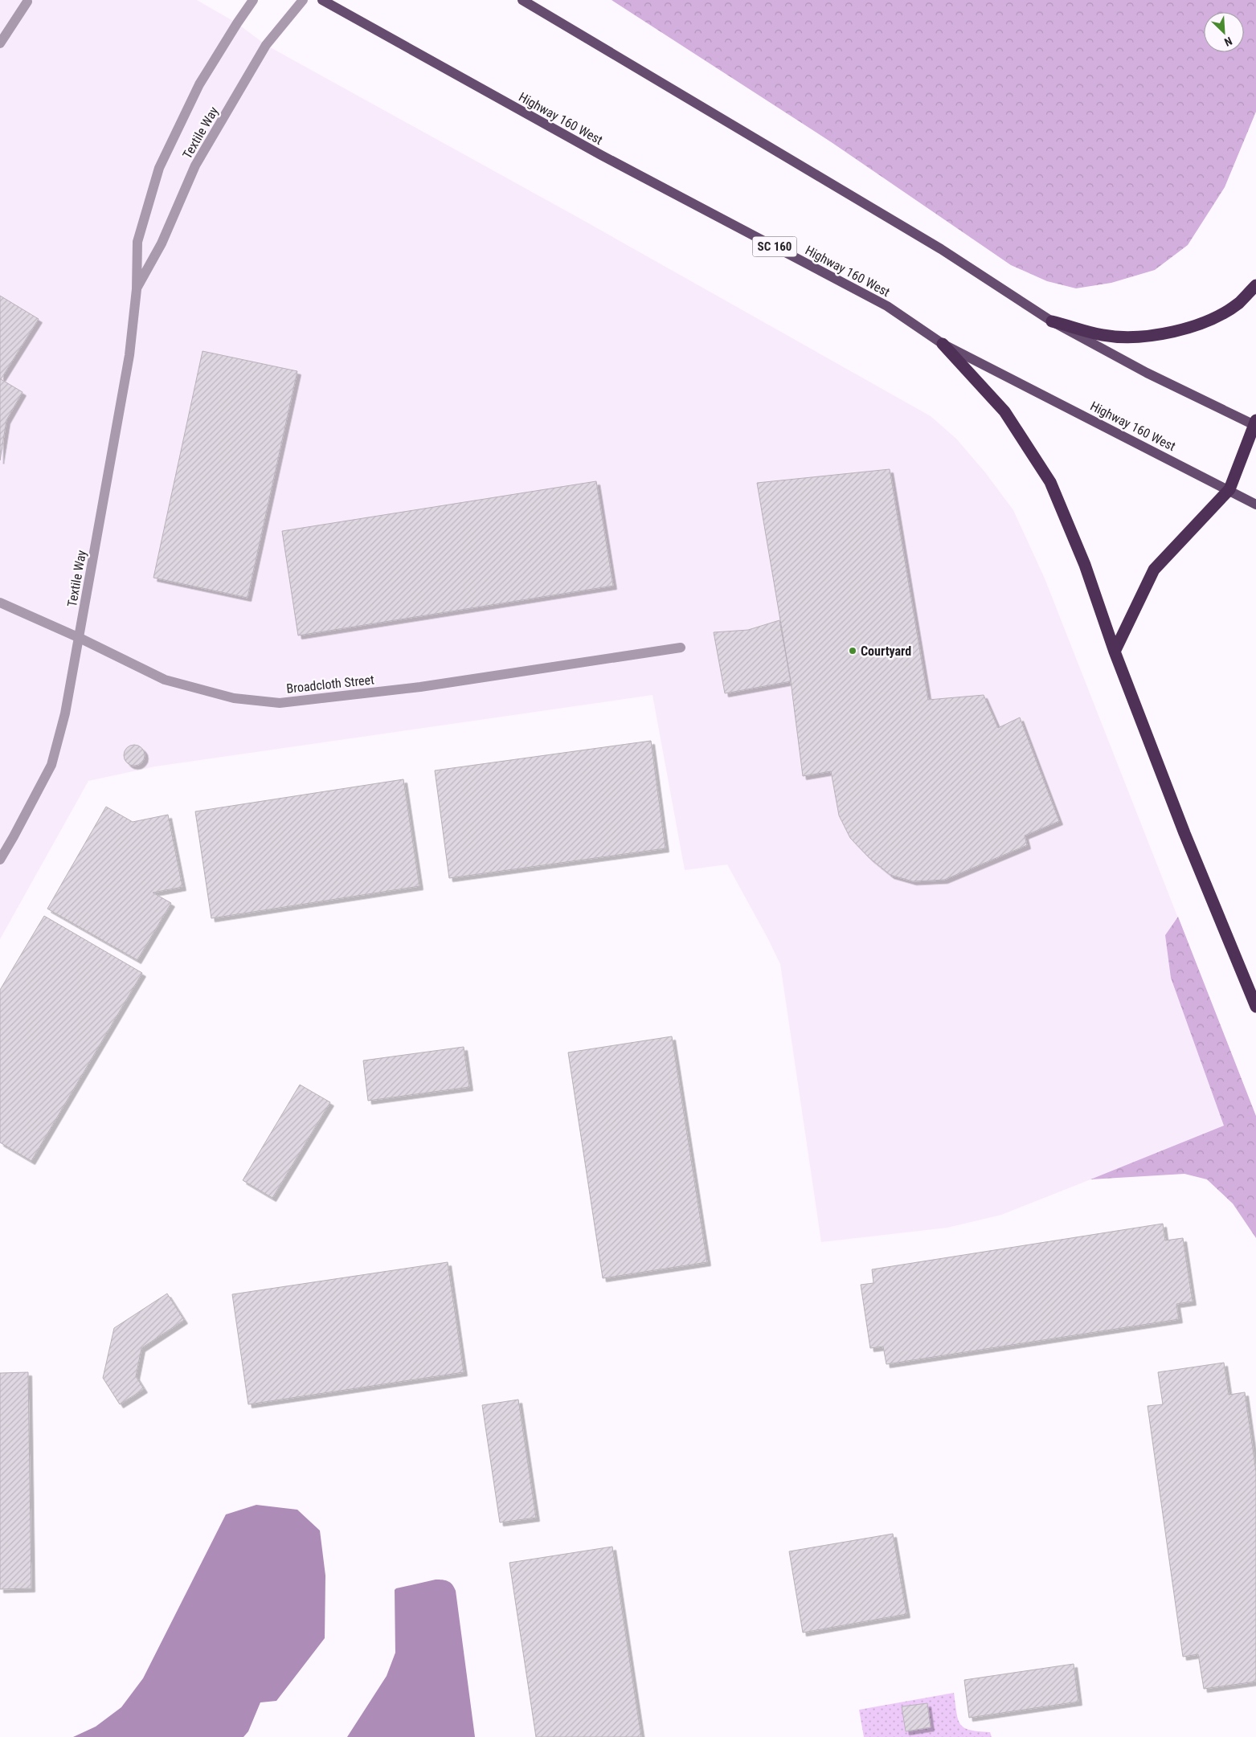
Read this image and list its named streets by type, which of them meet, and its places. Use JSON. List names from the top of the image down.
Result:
{
  "streets": {
    "main road": ["Highway 160 West", "SC 160"],
    "street": ["Textile Way", "Broadcloth Street"]
  },
  "crossings": [
    ["Textile Way", "Broadcloth Street"]
  ],
  "places": ["Courtyard"],
  "north": "bottom right"
}
